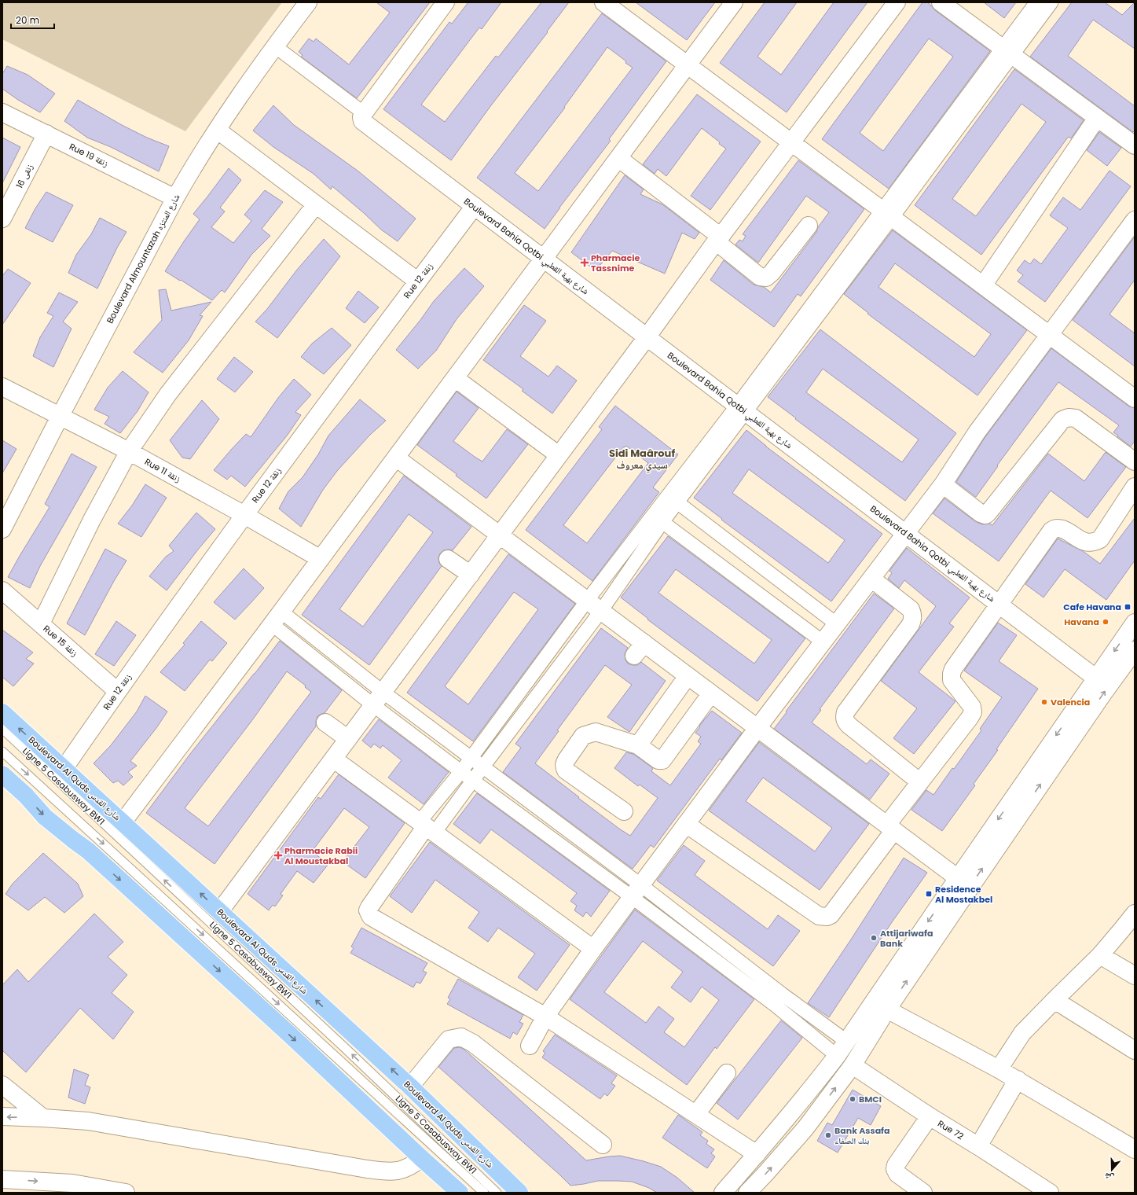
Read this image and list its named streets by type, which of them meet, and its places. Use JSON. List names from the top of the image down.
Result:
{
  "streets": {
    "main road": ["Boulevard Al Quds شارع القدس"],
    "street": [
      "Rue 19 زنقة",
      "زنقى 16",
      "Boulevard Bahia Qotbi شارع بهية القطبي",
      "Boulevard Almountazah شارع المنتزه",
      "Rue 12 زنقة",
      "Rue 11 زنقة",
      "Rue 15 زنقة",
      "Rue 72"
    ],
    "lane": ["Ligne 5 Casabusway BW1"]
  },
  "crossings": [
    ["Rue 19 زنقة", "زنقى 16"],
    ["Rue 19 زنقة", "Boulevard Almountazah شارع المنتزه"],
    ["Boulevard Bahia Qotbi شارع بهية القطبي", "Rue 12 زنقة"],
    ["Boulevard Almountazah شارع المنتزه", "Rue 11 زنقة"],
    ["Rue 12 زنقة", "Rue 11 زنقة"],
    ["Rue 12 زنقة", "Rue 15 زنقة"],
    ["Rue 12 زنقة", "Boulevard Al Quds شارع القدس"]
  ],
  "districts": ["Sidi Maârouf سيدي معروف"],
  "places": {
    "health": ["Pharmacie Tassnime", "Pharmacie Rabii Al Moustakbal"],
    "transit": ["Cafe Havana", "Residence Al Mostakbel"],
    "other": [
      "Havana",
      "Valencia",
      "Attijariwafa Bank",
      "BMCI",
      "Bank Assafa بنك الصفاء"
    ]
  },
  "scale_bar": "20 m",
  "north": "bottom"
}
